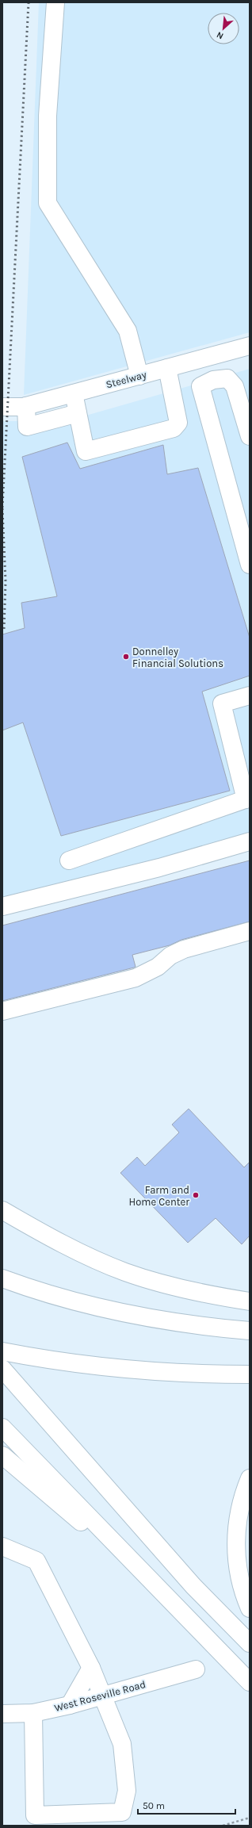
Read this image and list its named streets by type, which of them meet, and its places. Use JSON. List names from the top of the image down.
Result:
{
  "streets": {
    "main road": ["Steelway", "West Roseville Road"]
  },
  "places": ["Donnelley Financial Solutions", "Farm and Home Center"],
  "scale_bar": "50 m",
  "north": "bottom left"
}
